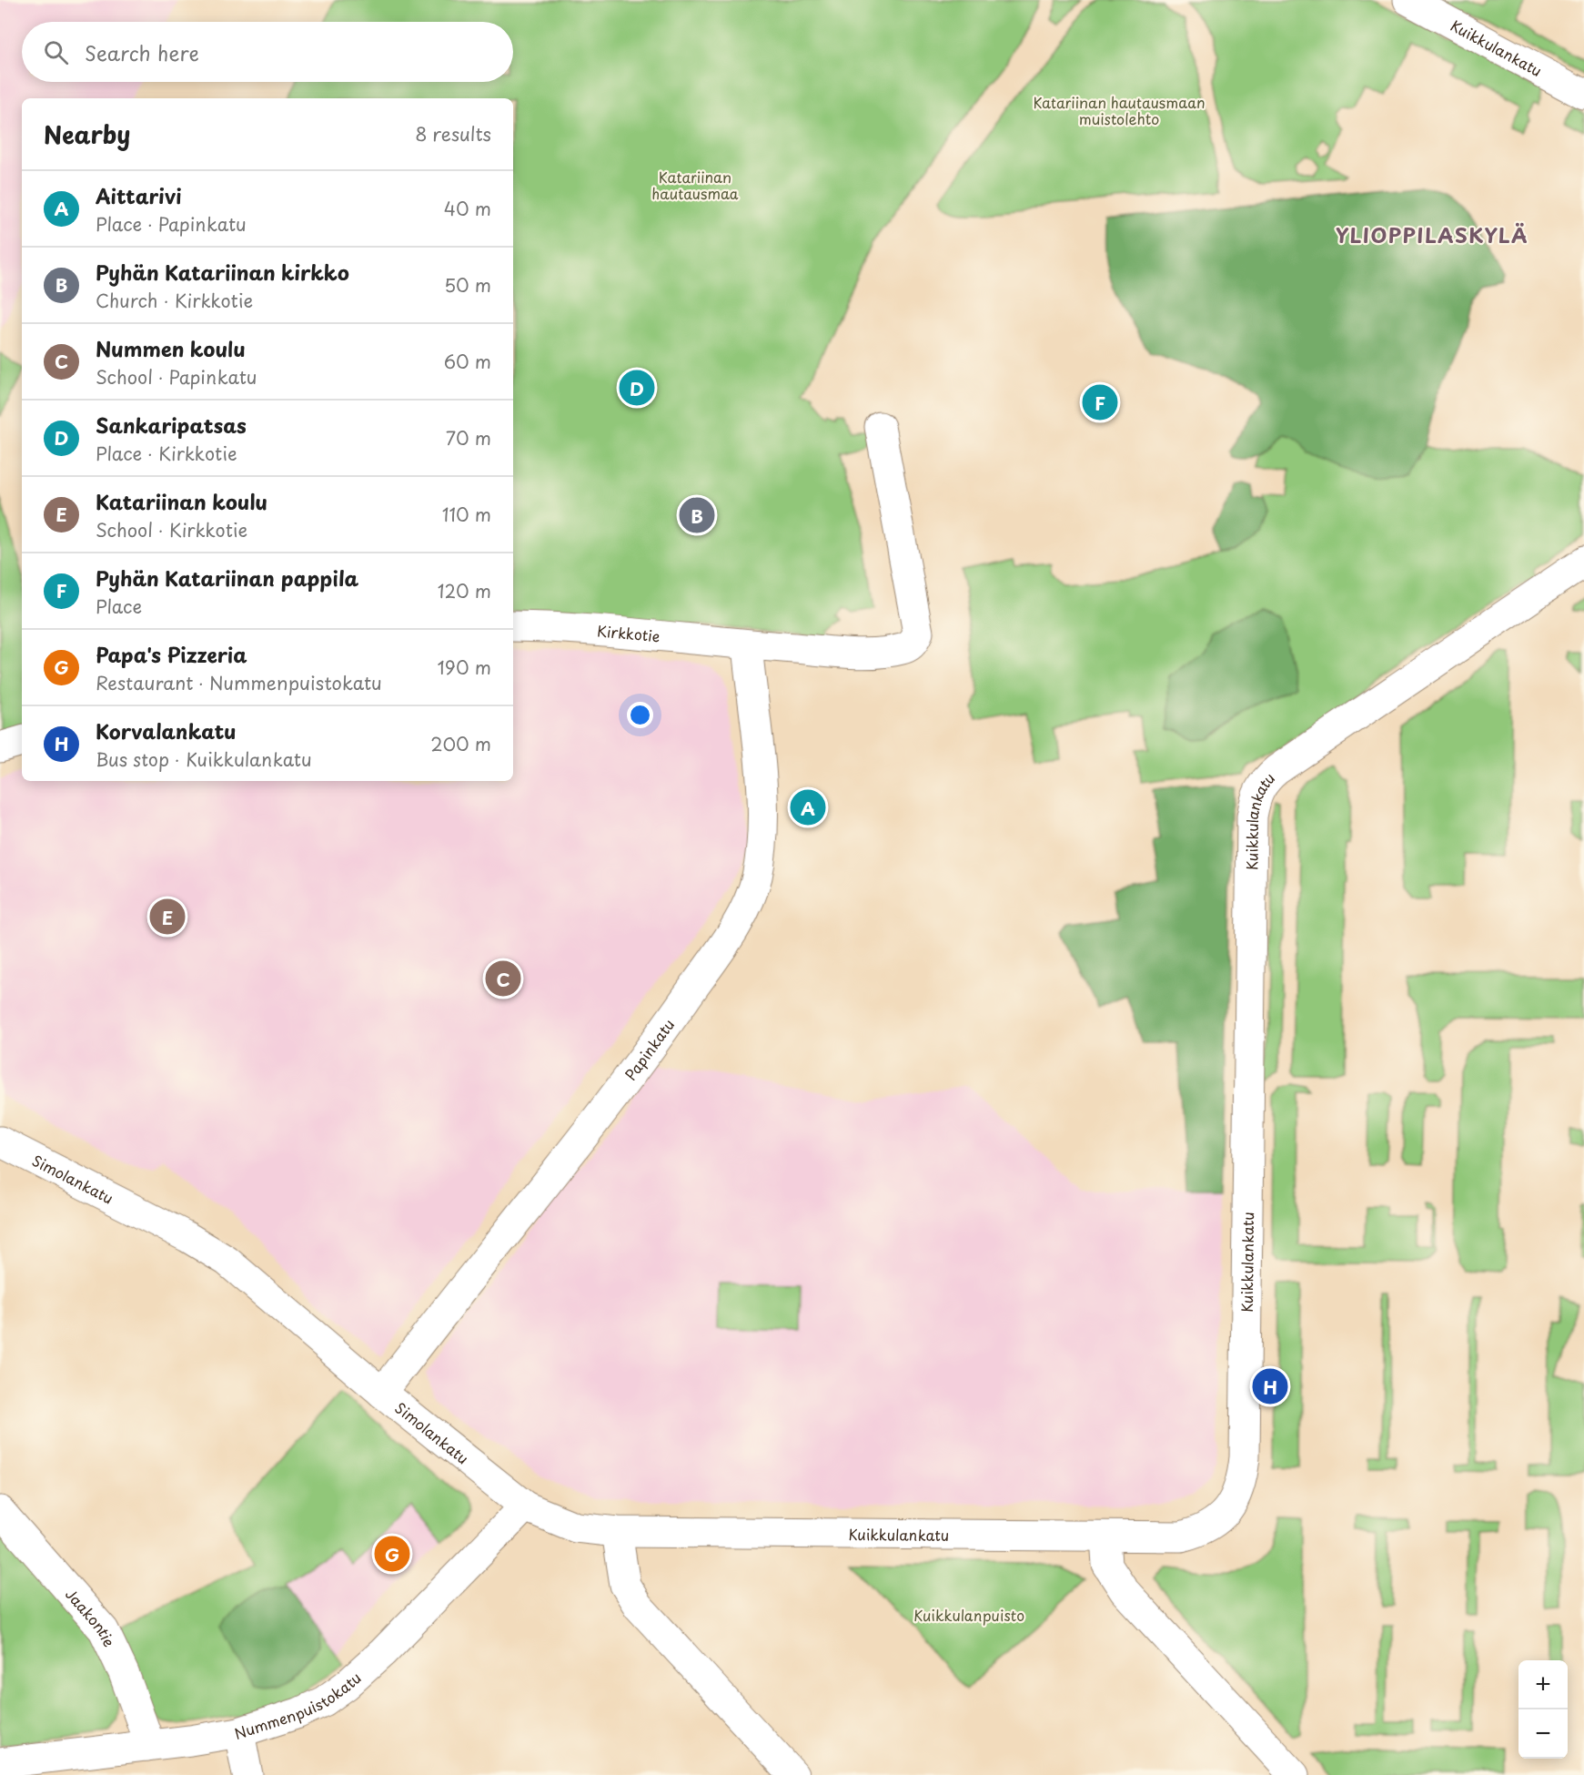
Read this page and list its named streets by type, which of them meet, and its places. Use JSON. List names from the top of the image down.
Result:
{
  "streets": {
    "street": [
      "Kuikkulankatu",
      "Kirkkotie",
      "Papinkatu",
      "Simolankatu",
      "Jaakontie",
      "Nummenpuistokatu"
    ]
  },
  "crossings": [
    ["Kuikkulankatu", "Simolankatu"],
    ["Kirkkotie", "Papinkatu"],
    ["Papinkatu", "Simolankatu"],
    ["Simolankatu", "Nummenpuistokatu"],
    ["Jaakontie", "Nummenpuistokatu"]
  ],
  "districts": ["YLIOPPILASKYLÄ"],
  "parks": ["Katariinan hautausmaan muistolehto", "Katariinan hautausmaa", "Kuikkulanpuisto"],
  "page": {
    "search": "Search here",
    "heading": ["Nearby", "8 results"],
    "list": [
      {
        "mark": "A",
        "name": "Aittarivi",
        "note": "Place · Papinkatu",
        "value": "40 m"
      },
      {
        "mark": "B",
        "name": "Pyhän Katariinan kirkko",
        "note": "Church · Kirkkotie",
        "value": "50 m"
      },
      {
        "mark": "C",
        "name": "Nummen koulu",
        "note": "School · Papinkatu",
        "value": "60 m"
      },
      {
        "mark": "D",
        "name": "Sankaripatsas",
        "note": "Place · Kirkkotie",
        "value": "70 m"
      },
      {
        "mark": "E",
        "name": "Katariinan koulu",
        "note": "School · Kirkkotie",
        "value": "110 m"
      },
      {
        "mark": "F",
        "name": "Pyhän Katariinan pappila",
        "note": "Place",
        "value": "120 m"
      },
      {
        "mark": "G",
        "name": "Papa's Pizzeria",
        "note": "Restaurant · Nummenpuistokatu",
        "value": "190 m"
      },
      {
        "mark": "H",
        "name": "Korvalankatu",
        "note": "Bus stop · Kuikkulankatu",
        "value": "200 m"
      }
    ],
    "pins": [
      "D",
      "F",
      "B",
      "A",
      "E",
      "C",
      "H",
      "G"
    ],
    "map_buttons": ["+", "−"]
  }
}
